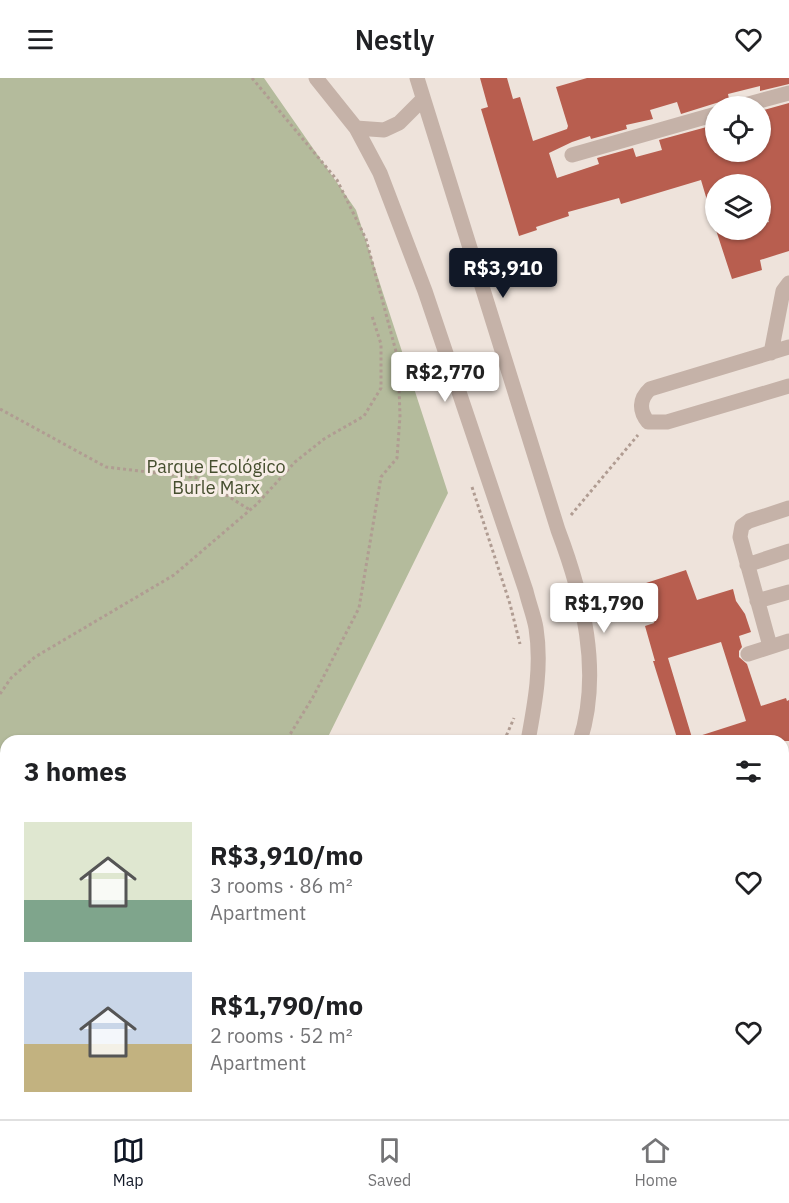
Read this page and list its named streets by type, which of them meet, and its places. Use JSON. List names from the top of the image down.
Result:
{
  "parks": ["Parque Ecológico Burle Marx"],
  "page": {
    "header": "Nestly",
    "price": ["R$3,910", "R$2,770", "R$1,790"],
    "heading": "3 homes",
    "list": [
      {
        "name": "R$3,910/mo",
        "note": "3 rooms · 86 m² · Apartment"
      },
      {
        "name": "R$1,790/mo",
        "note": "2 rooms · 52 m² · Apartment"
      }
    ],
    "tabs": ["Map", "Saved", "Home"]
  }
}
